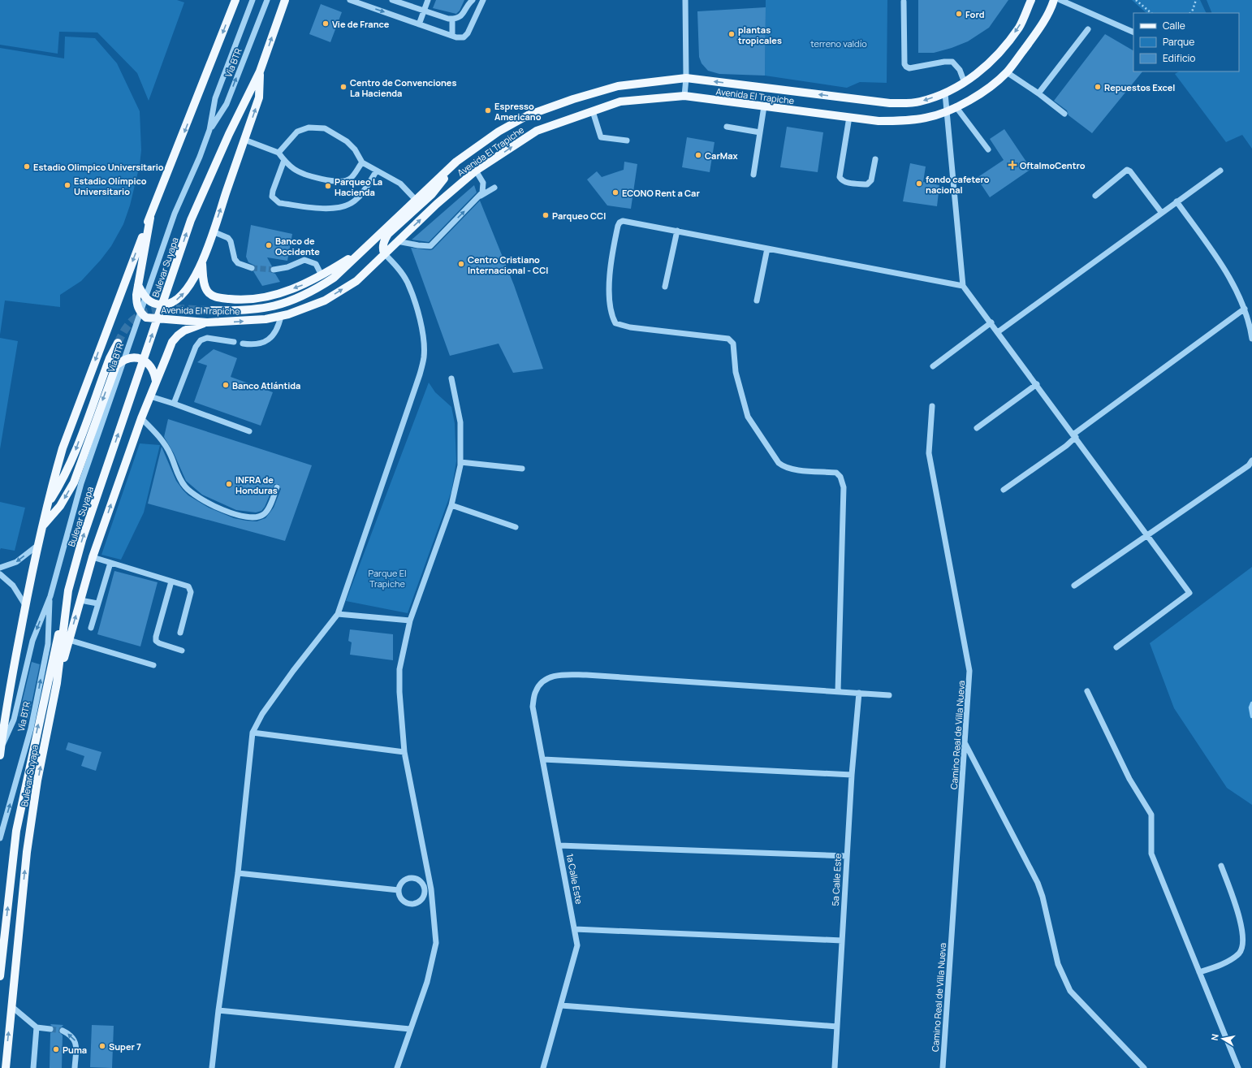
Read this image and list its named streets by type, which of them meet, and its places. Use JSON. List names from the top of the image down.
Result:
{
  "streets": {
    "main road": ["Avenida El Trapiche", "Bulevar Suyapa"],
    "street": [
      "Vía BTR",
      "Camino Real de Villa Nueva",
      "1a Calle Este",
      "5a Calle Este"
    ]
  },
  "parks": ["terreno valdío", "Parque El Trapiche"],
  "places": {
    "other": [
      "Ford",
      "Vie de France",
      "plantas tropicales",
      "Centro de Convenciones La Hacienda",
      "Repuestos Excel",
      "Espresso Americano",
      "CarMax",
      "Estadio Olimpico Universitario",
      "fondo cafetero nacional",
      "Estadio Olímpico Universitario",
      "Parqueo La Hacienda",
      "ECONO Rent a Car",
      "Parqueo CCI",
      "Banco de Occidente",
      "Centro Cristiano Internacional - CCI",
      "Banco Atlántida",
      "INFRA de Honduras",
      "Super 7",
      "Puma"
    ],
    "health": ["OftalmoCentro"]
  },
  "legend": ["Calle", "Parque", "Edificio"],
  "north": "left"
}
